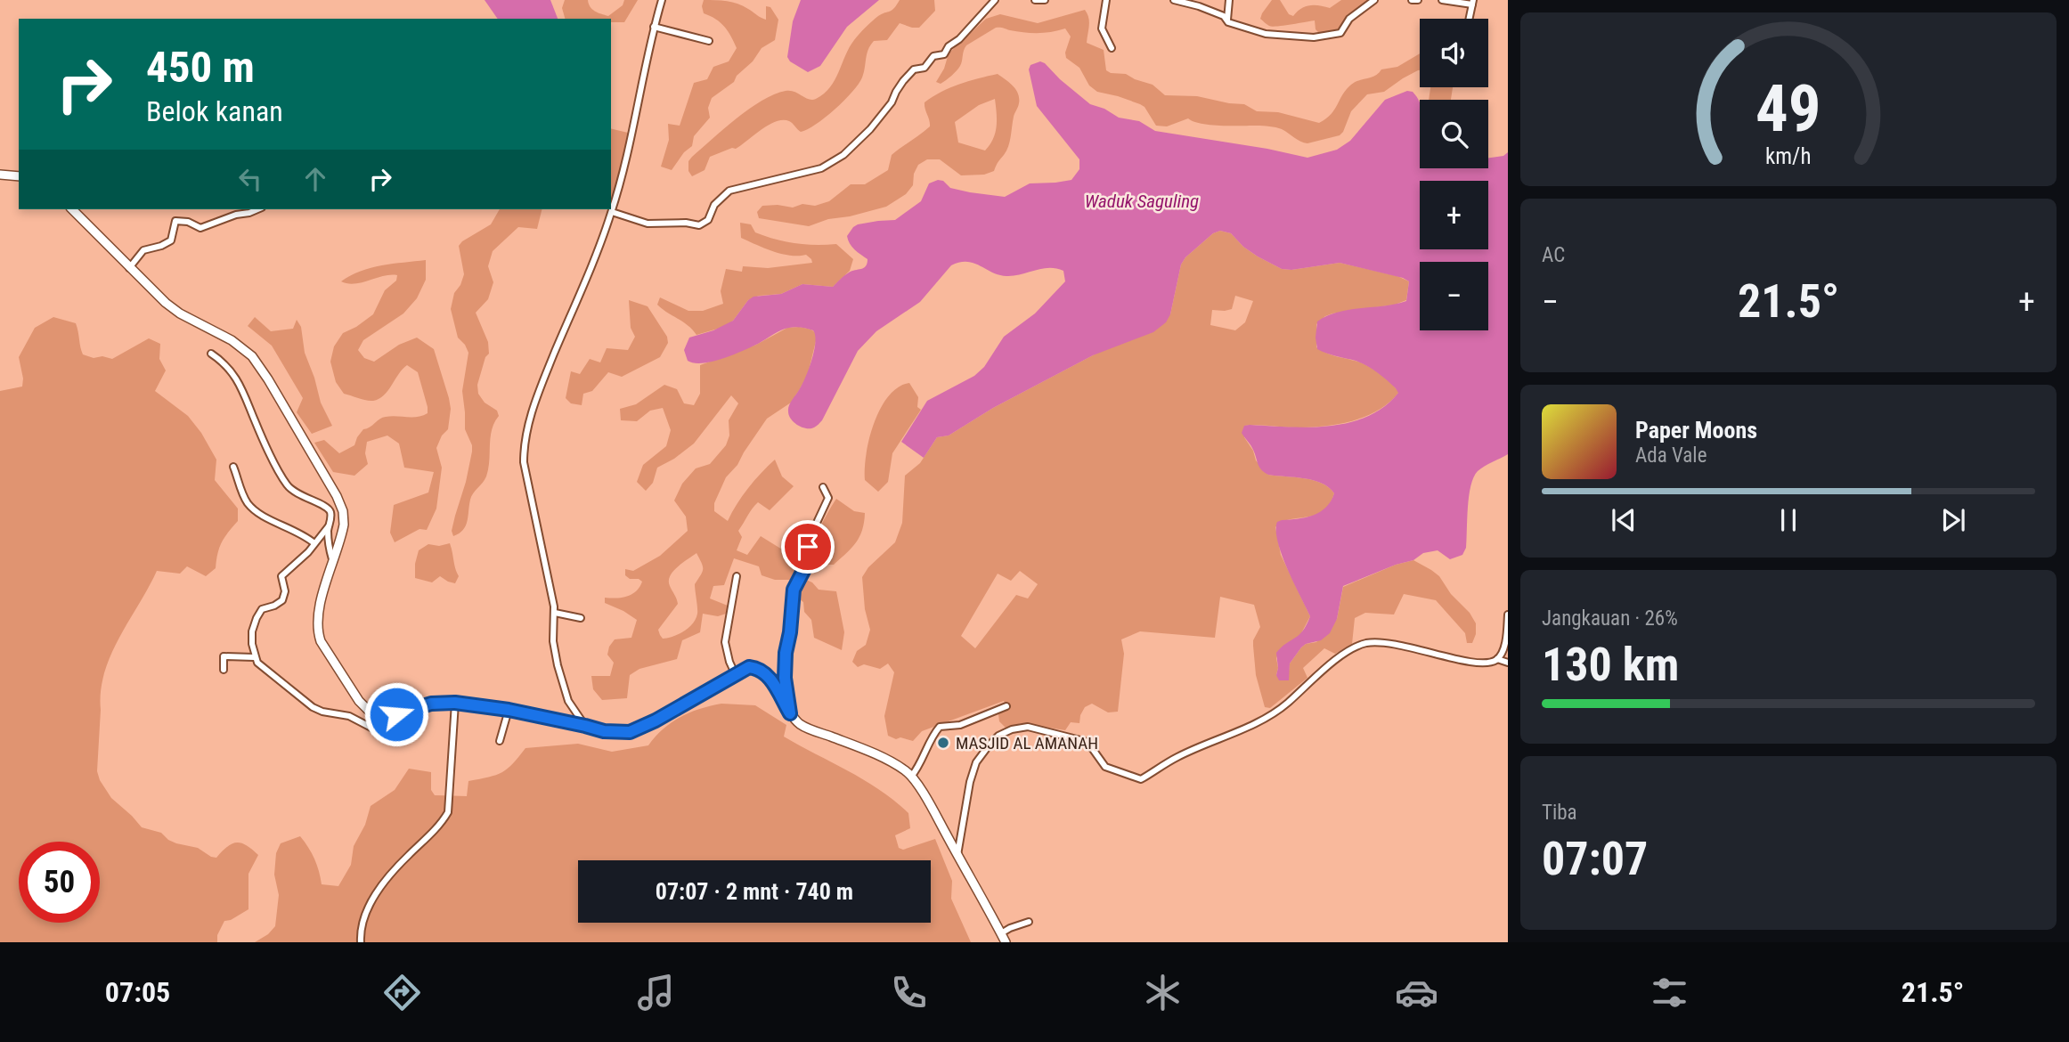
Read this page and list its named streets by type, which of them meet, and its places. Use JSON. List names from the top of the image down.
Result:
{
  "water": ["Waduk Saguling"],
  "places": ["MASJID AL AMANAH"],
  "page": {
    "map_buttons": ["+", "−"],
    "turn": ["450 m", "Belok kanan"],
    "tile": [
      "AC",
      ["Jangkauan · 26%", "130 km"],
      ["Tiba", "07:07"]
    ],
    "heat": ["−", "21.5°", "+"],
    "song": ["Paper Moons", "Ada Vale"],
    "limit": "50",
    "trip": "07:07 · 2 mnt · 740 m",
    "tabs": ["07:05", "21.5°"],
    "gauge": ["49", "km/h"]
  }
}
